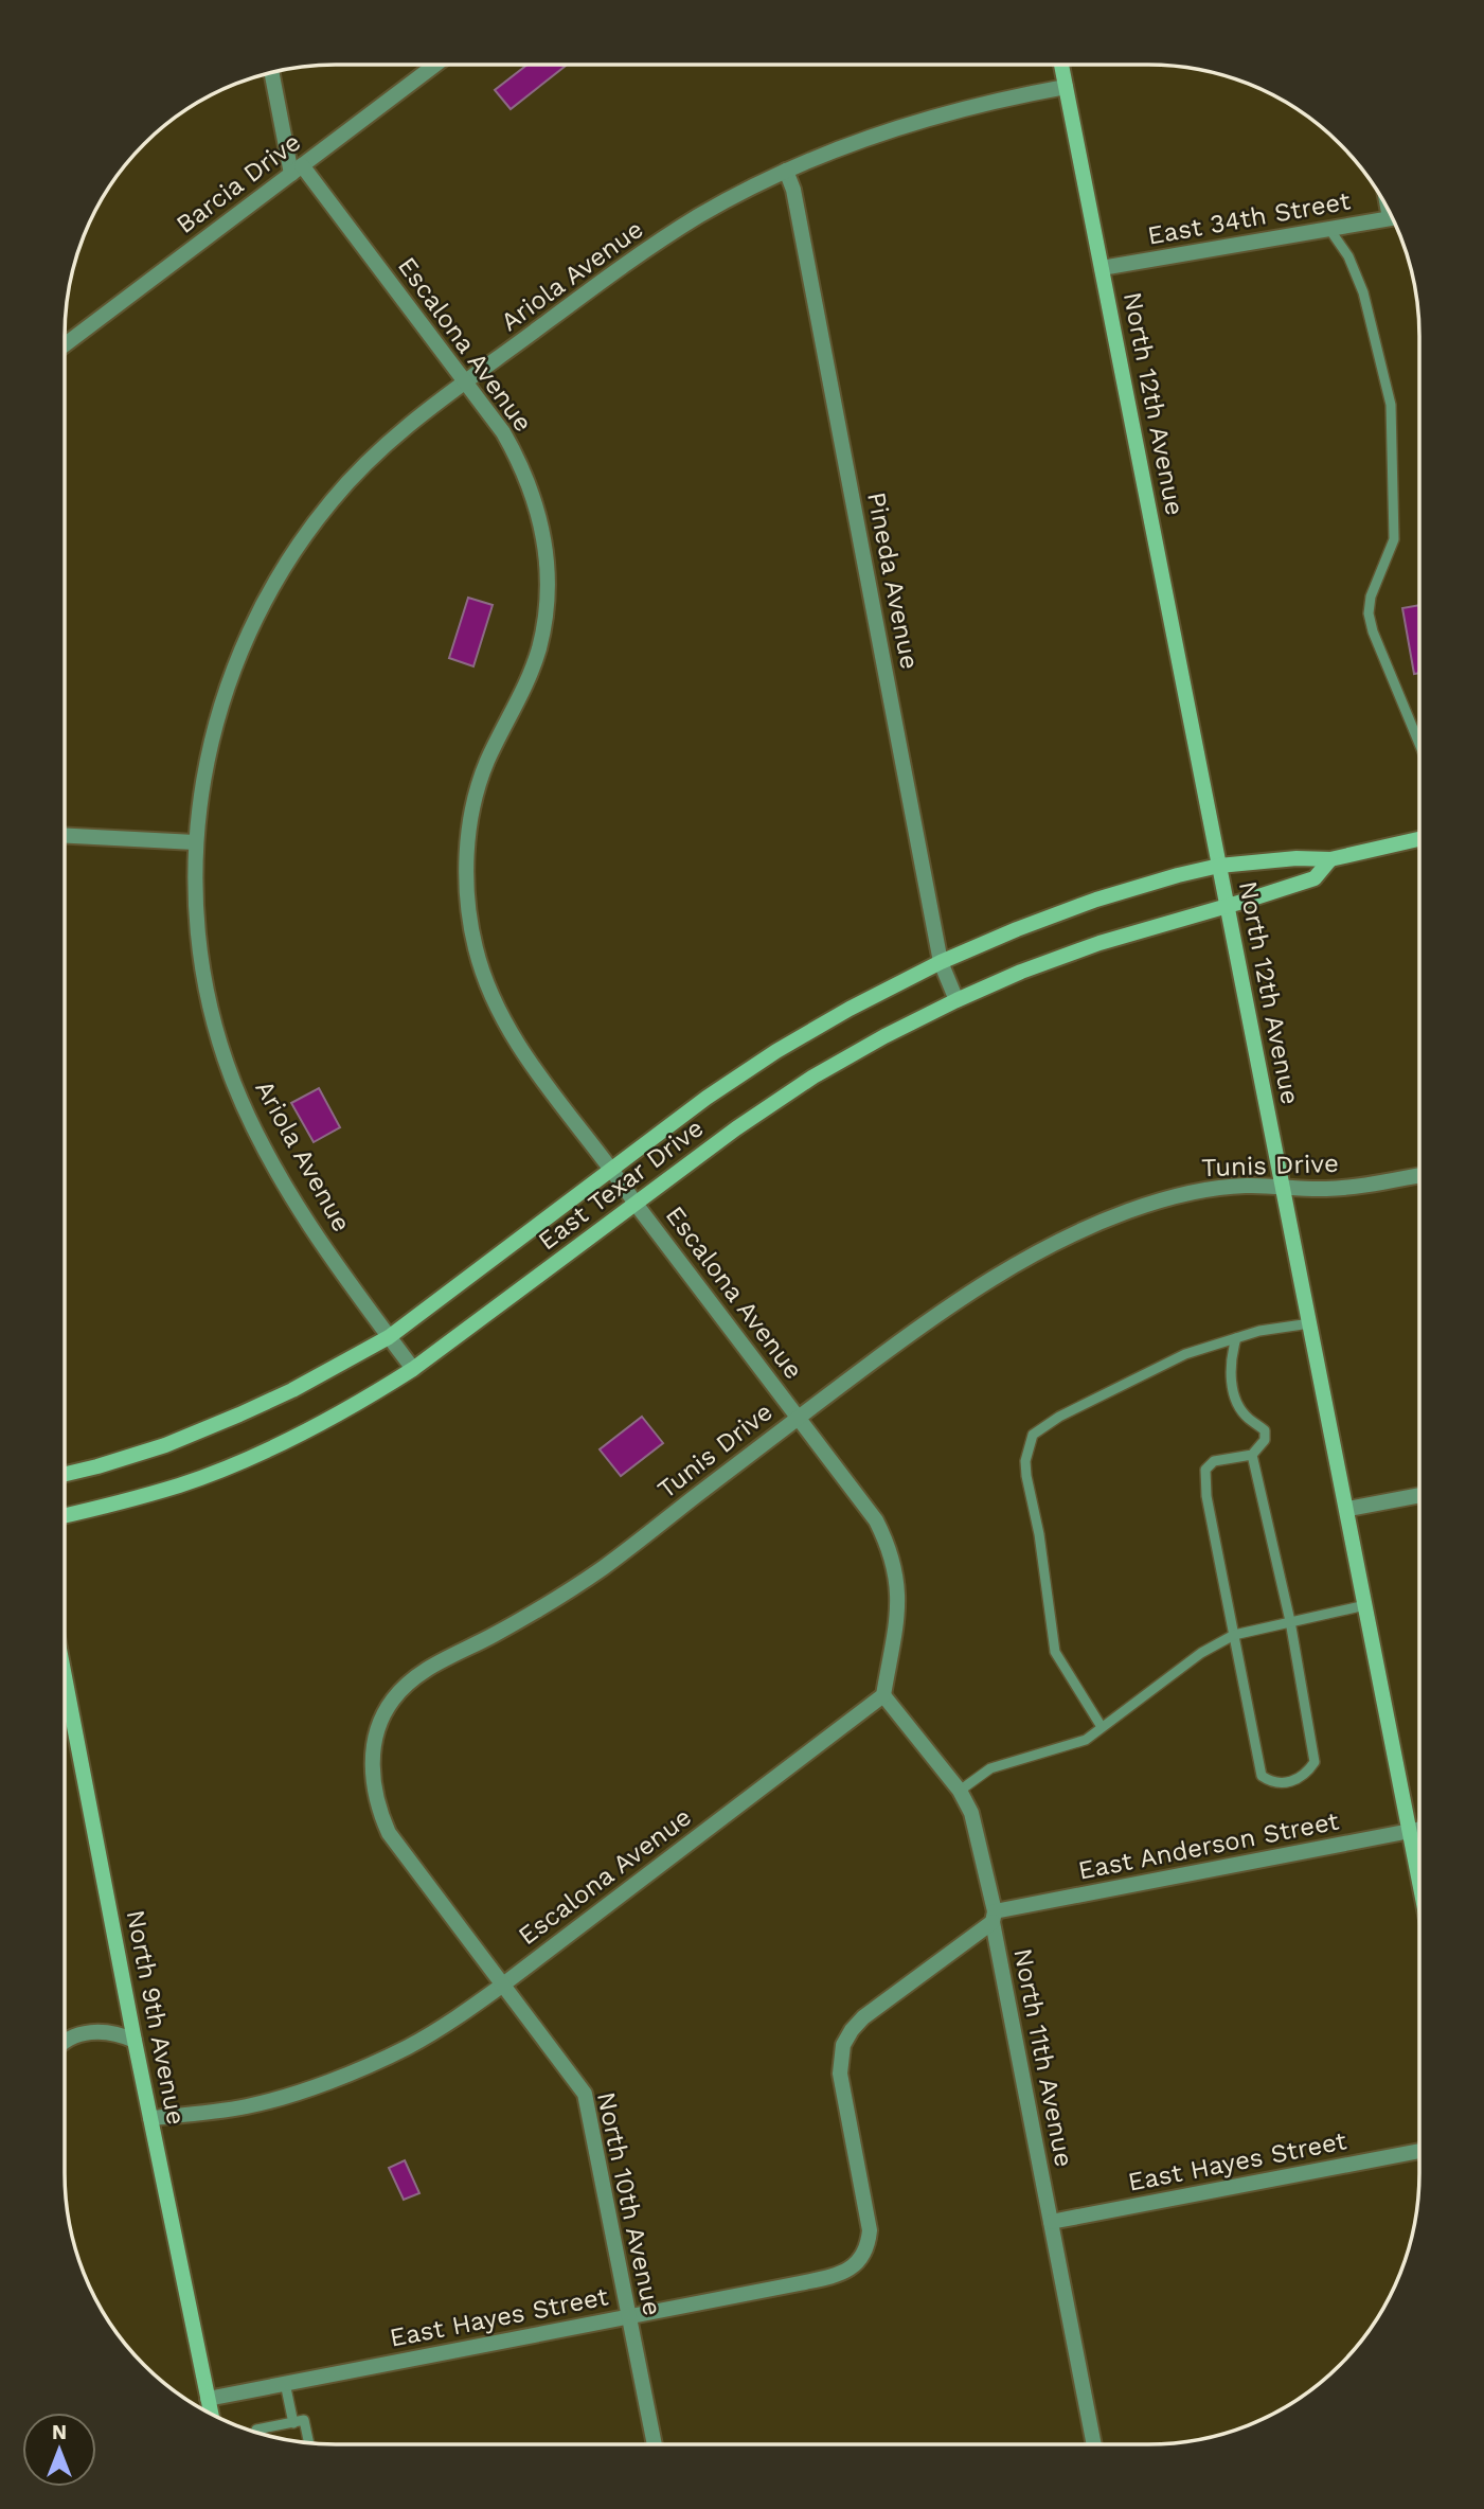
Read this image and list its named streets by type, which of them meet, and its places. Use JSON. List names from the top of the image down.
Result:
{
  "streets": {
    "street": [
      "Barcia Drive",
      "East 34th Street",
      "Ariola Avenue",
      "Escalona Avenue",
      "North 12th Avenue",
      "Pineda Avenue",
      "Tunis Drive",
      "East Texar Drive",
      "East Anderson Street",
      "North 9th Avenue",
      "North 11th Avenue",
      "East Hayes Street",
      "North 10th Avenue"
    ]
  },
  "crossings": [
    ["Barcia Drive", "Escalona Avenue"],
    ["East 34th Street", "North 12th Avenue"],
    ["Ariola Avenue", "Escalona Avenue"],
    ["Ariola Avenue", "North 12th Avenue"],
    ["Ariola Avenue", "Pineda Avenue"],
    ["Ariola Avenue", "East Texar Drive"],
    ["Escalona Avenue", "Tunis Drive"],
    ["Escalona Avenue", "East Texar Drive"],
    ["Escalona Avenue", "North 9th Avenue"],
    ["Escalona Avenue", "North 11th Avenue"],
    ["Escalona Avenue", "North 10th Avenue"],
    ["North 12th Avenue", "Tunis Drive"],
    ["North 12th Avenue", "East Texar Drive"],
    ["North 12th Avenue", "East Anderson Street"],
    ["Pineda Avenue", "East Texar Drive"],
    ["Tunis Drive", "North 10th Avenue"],
    ["East Anderson Street", "North 11th Avenue"],
    ["East Anderson Street", "East Hayes Street"],
    ["North 9th Avenue", "East Hayes Street"],
    ["North 11th Avenue", "East Hayes Street"],
    ["East Hayes Street", "North 10th Avenue"]
  ],
  "north": "top"
}
